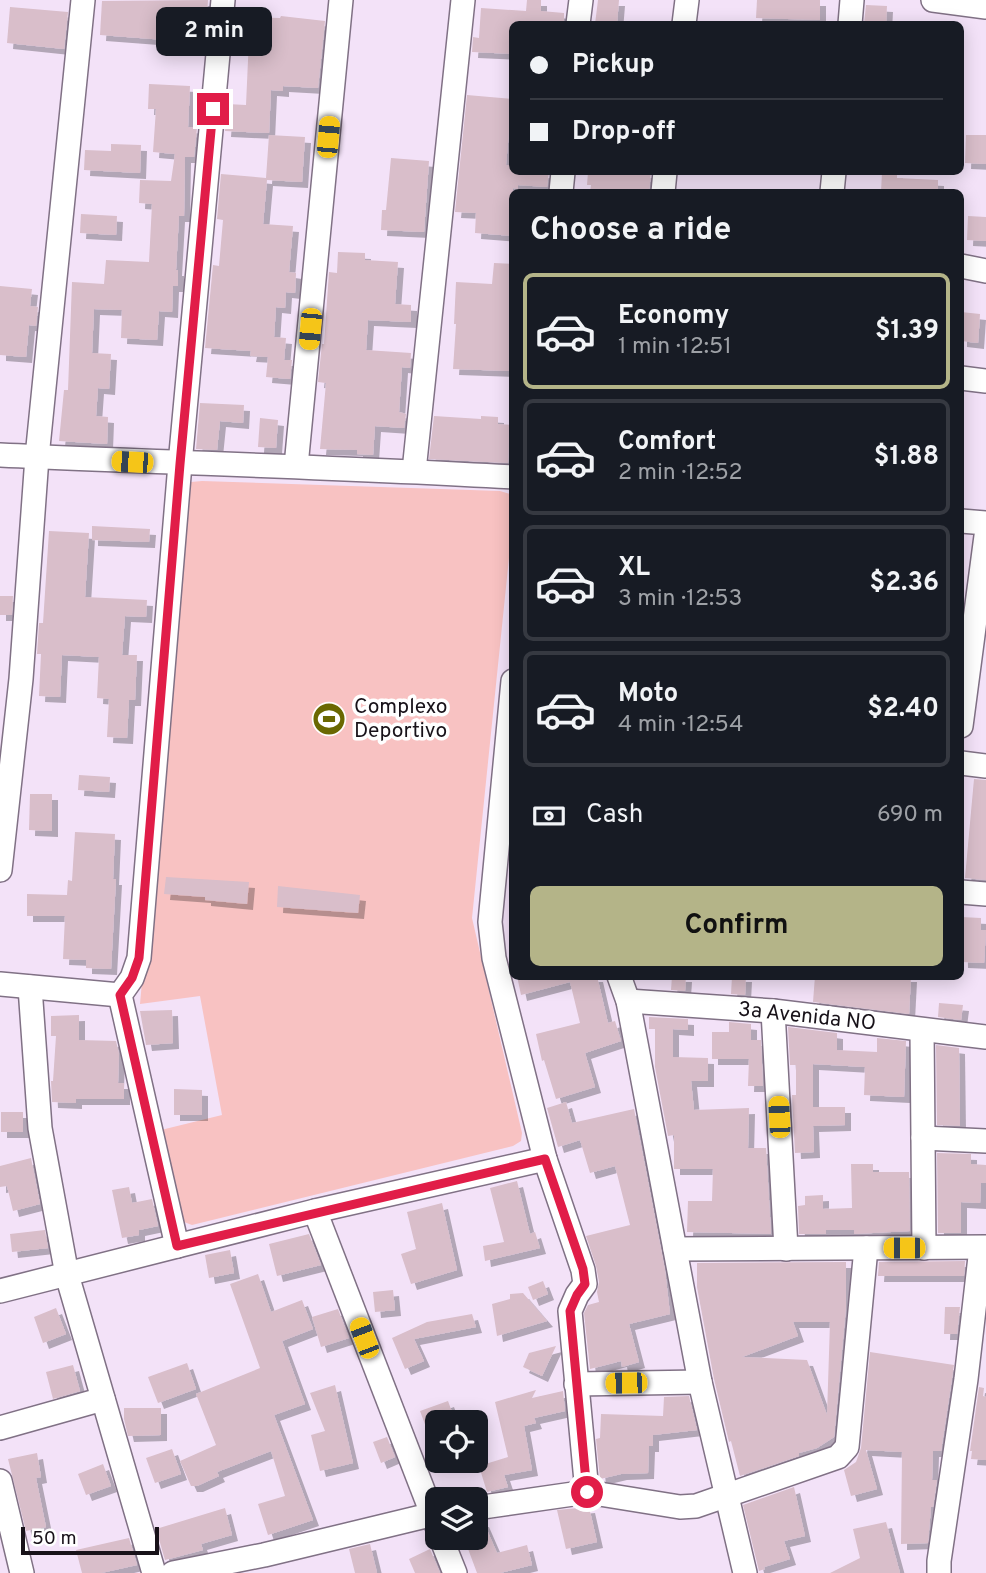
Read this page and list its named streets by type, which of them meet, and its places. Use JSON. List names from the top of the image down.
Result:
{
  "streets": {
    "street": ["3a Avenida NO"]
  },
  "places": {
    "sports": ["Complexo Deportivo"]
  },
  "scale_bar": "50 m",
  "page": {
    "bubble": "2 min",
    "banner": ["Pickup", "Drop-off"],
    "heading": "Choose a ride",
    "list": [
      {
        "name": "Economy",
        "note": "1 min · 12:51",
        "value": "$1.39"
      },
      {
        "name": "Comfort",
        "note": "2 min · 12:52",
        "value": "$1.88"
      },
      {
        "name": "XL",
        "note": "3 min · 12:53",
        "value": "$2.36"
      },
      {
        "name": "Moto",
        "note": "4 min · 12:54",
        "value": "$2.40"
      }
    ],
    "pay": ["Cash", "690 m"],
    "buttons": "Confirm",
    "scale": "50 m"
  }
}
